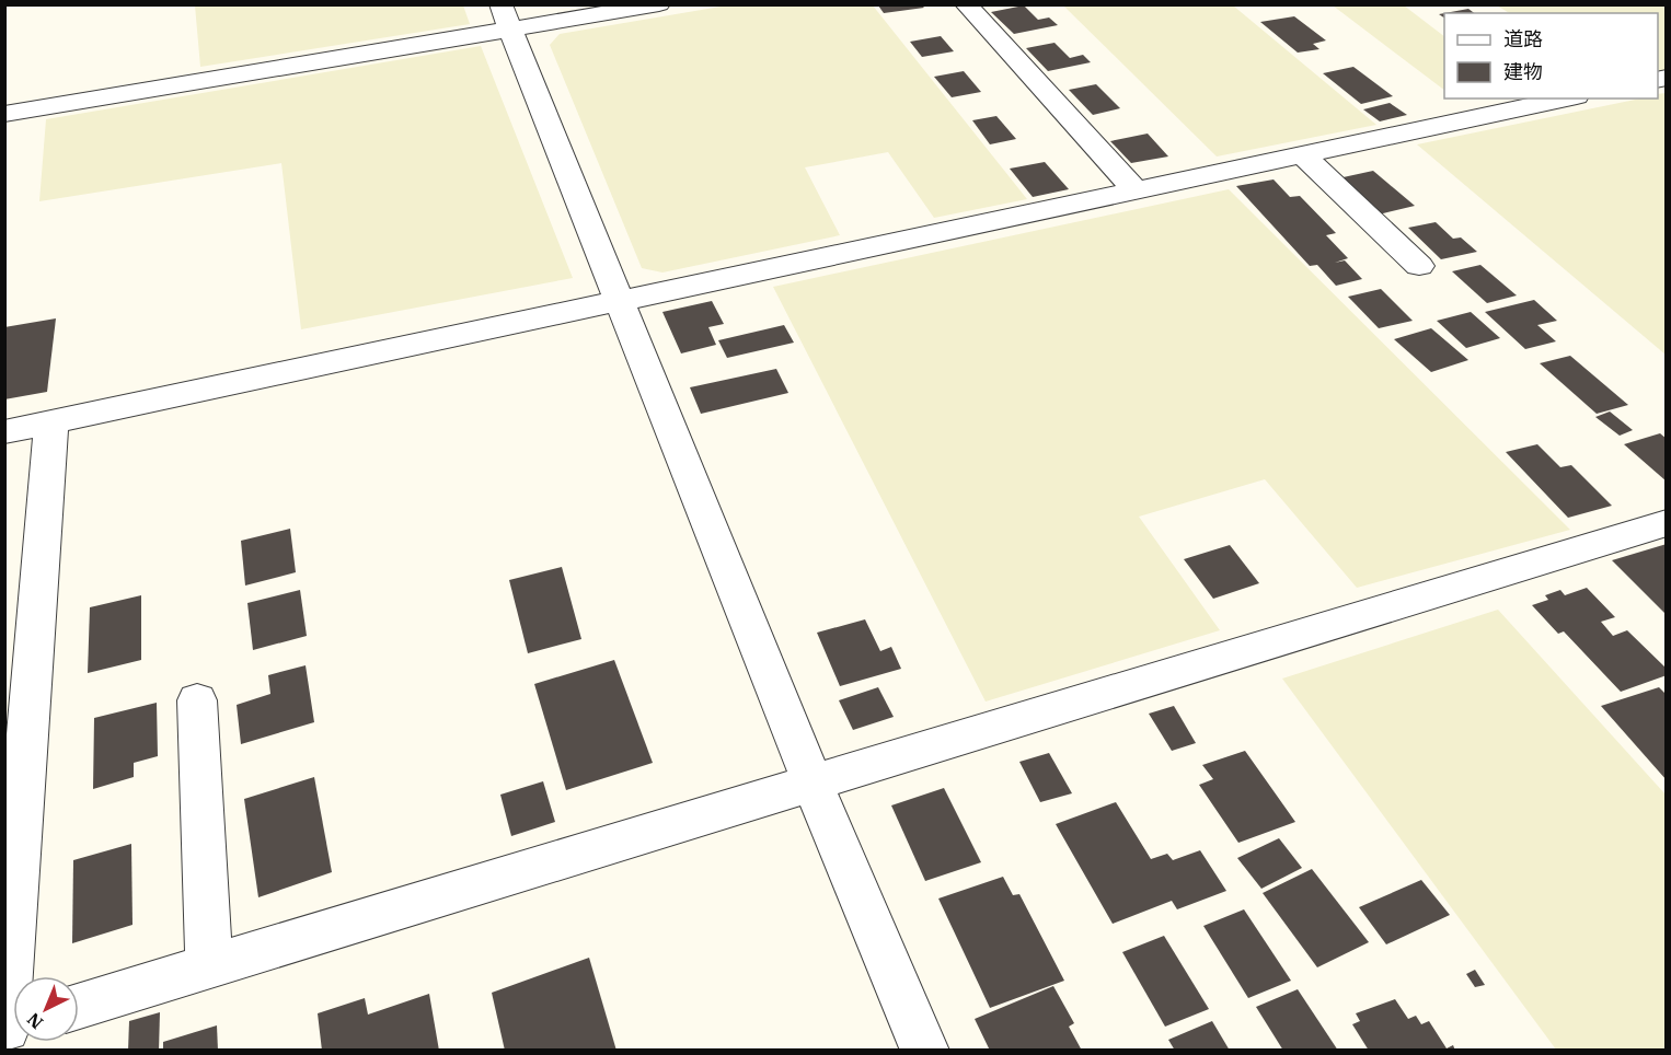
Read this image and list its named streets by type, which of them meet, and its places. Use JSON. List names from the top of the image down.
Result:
{
  "legend": ["道路", "建物"],
  "north": "bottom left"
}
